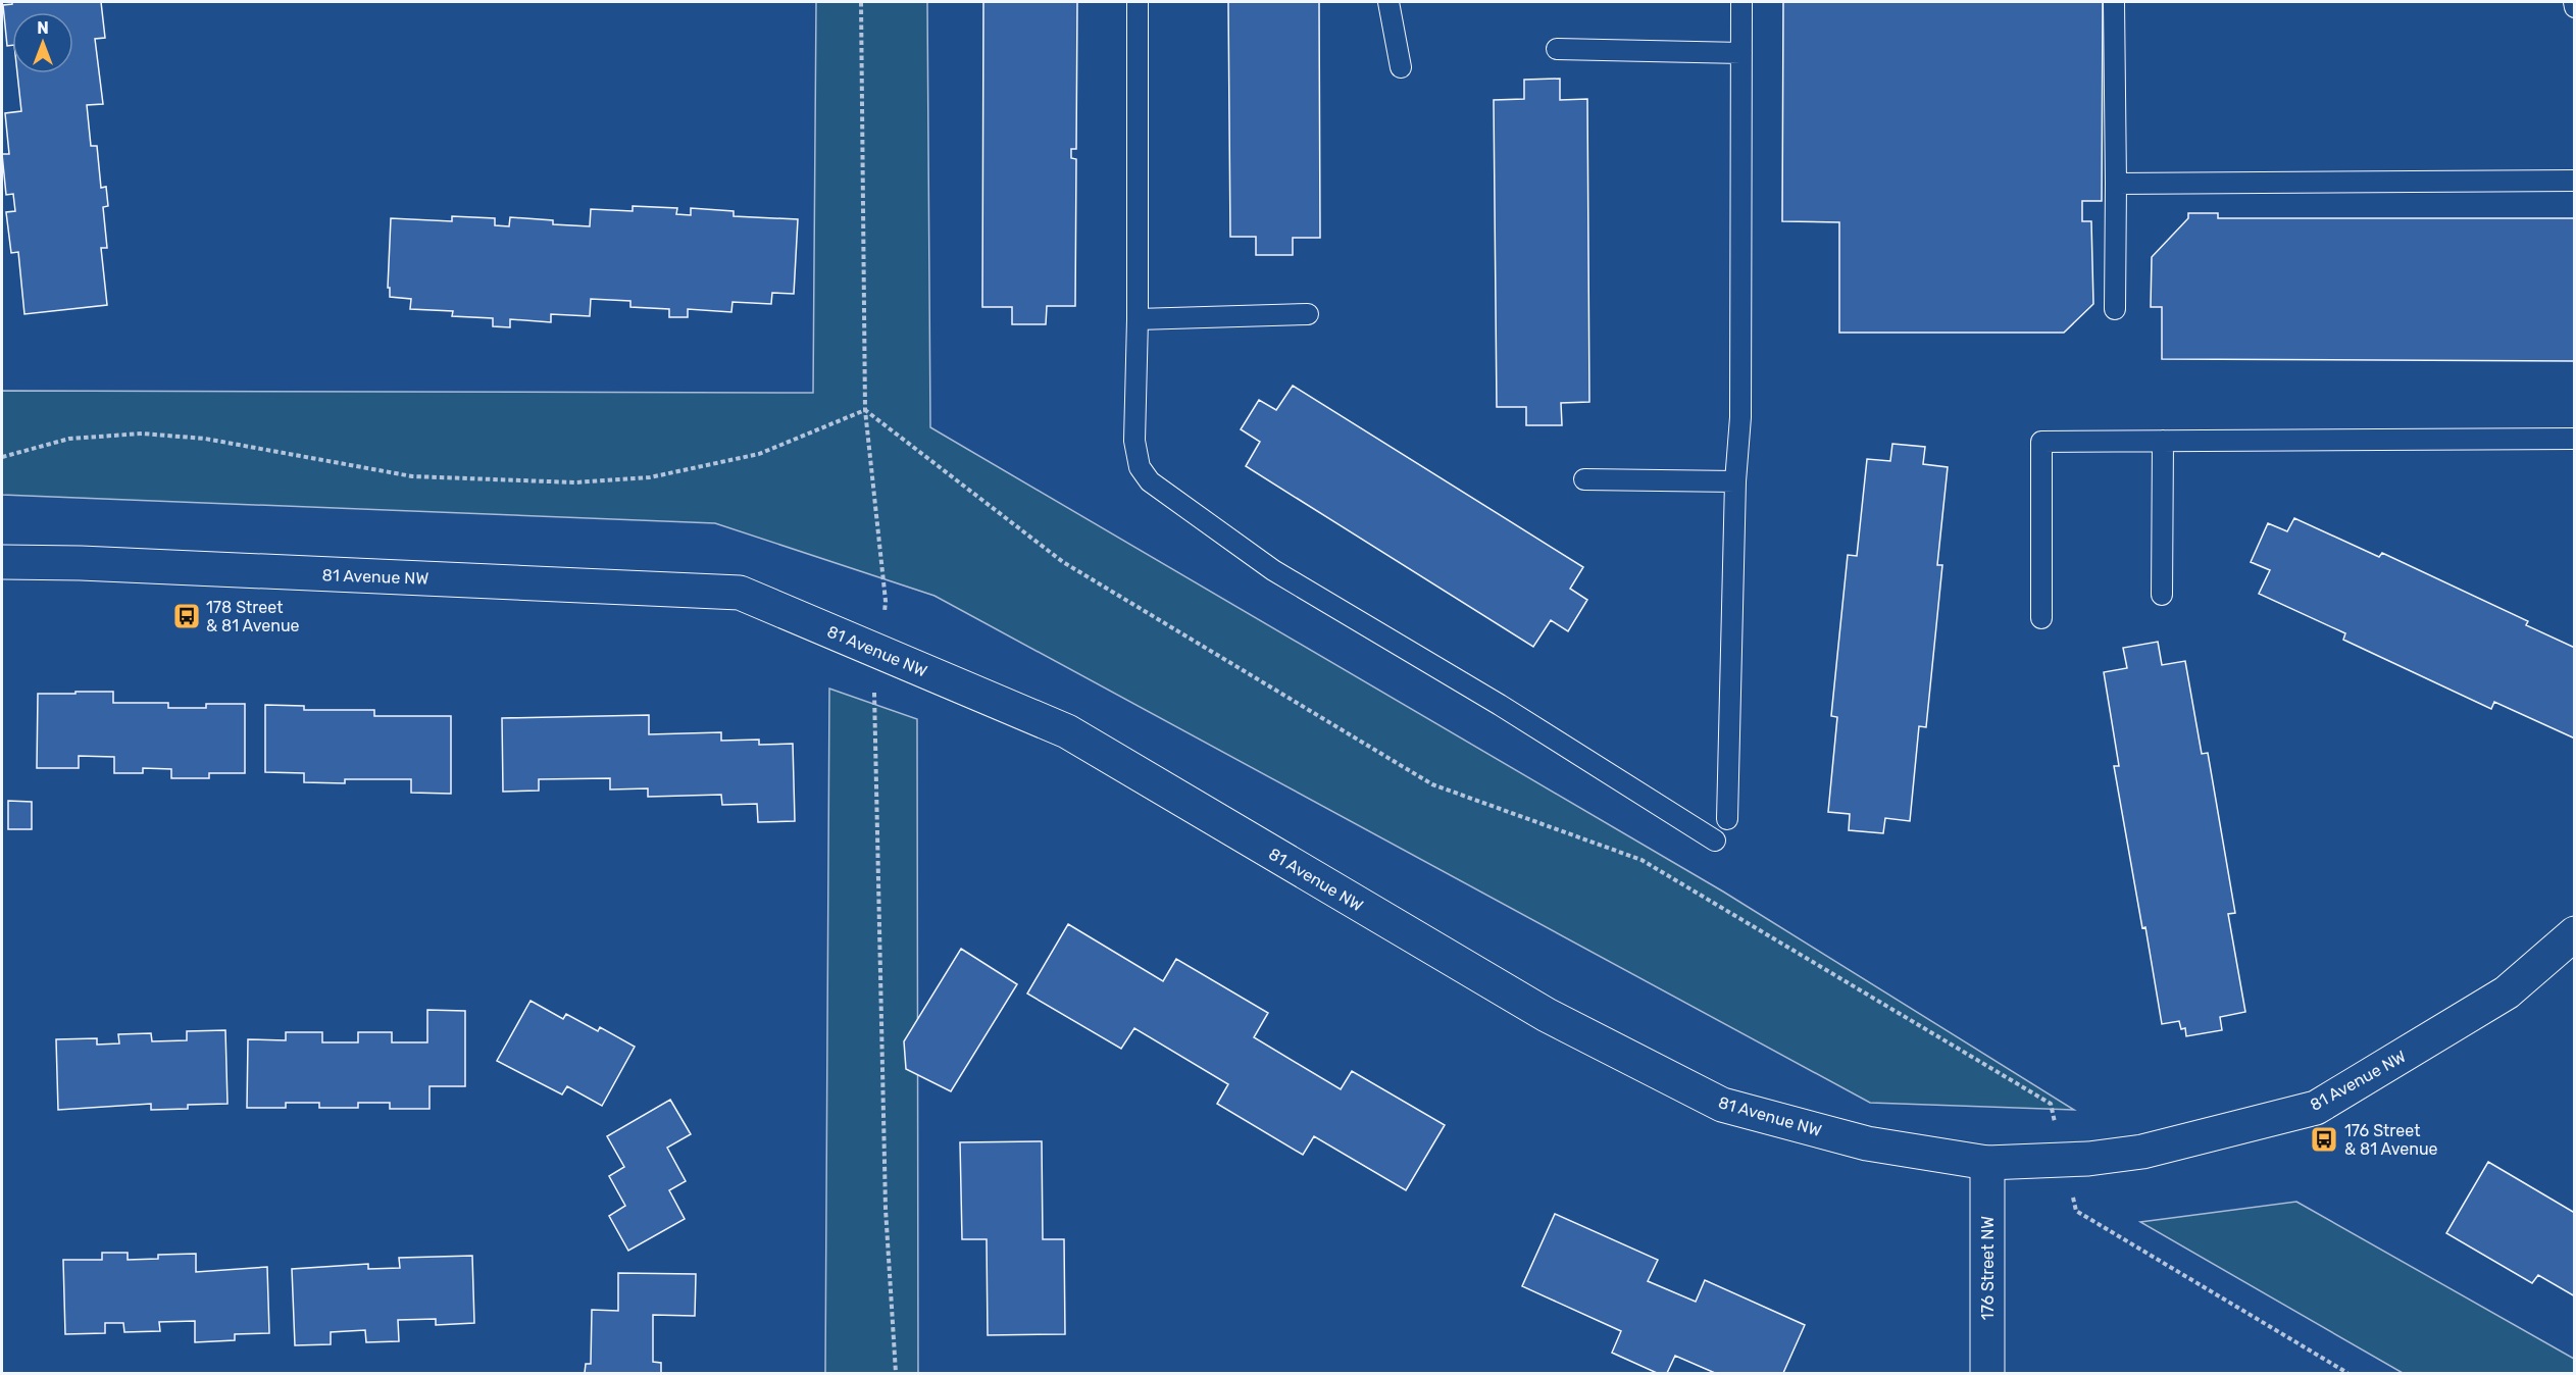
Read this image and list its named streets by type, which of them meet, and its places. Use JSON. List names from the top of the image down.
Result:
{
  "streets": {
    "street": ["81 Avenue NW", "176 Street NW"]
  },
  "crossings": [
    ["81 Avenue NW", "176 Street NW"]
  ],
  "places": {
    "bus stop": ["178 Street & 81 Avenue", "176 Street & 81 Avenue"]
  },
  "north": "top"
}
